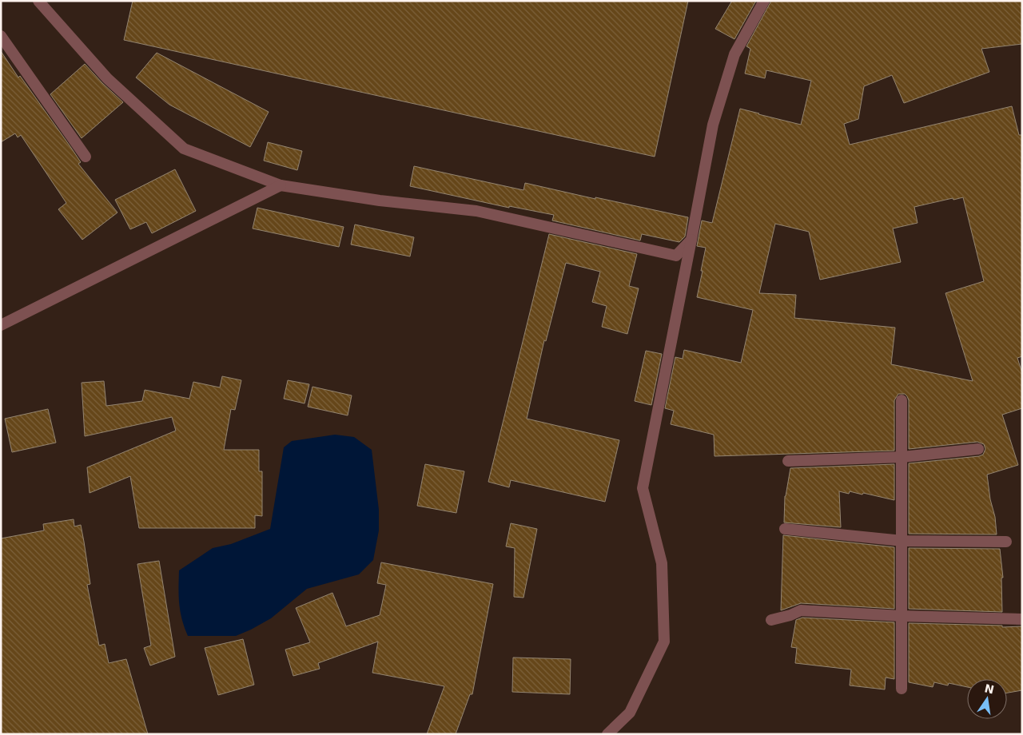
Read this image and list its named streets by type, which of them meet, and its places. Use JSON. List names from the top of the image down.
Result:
{
  "north": "top"
}
